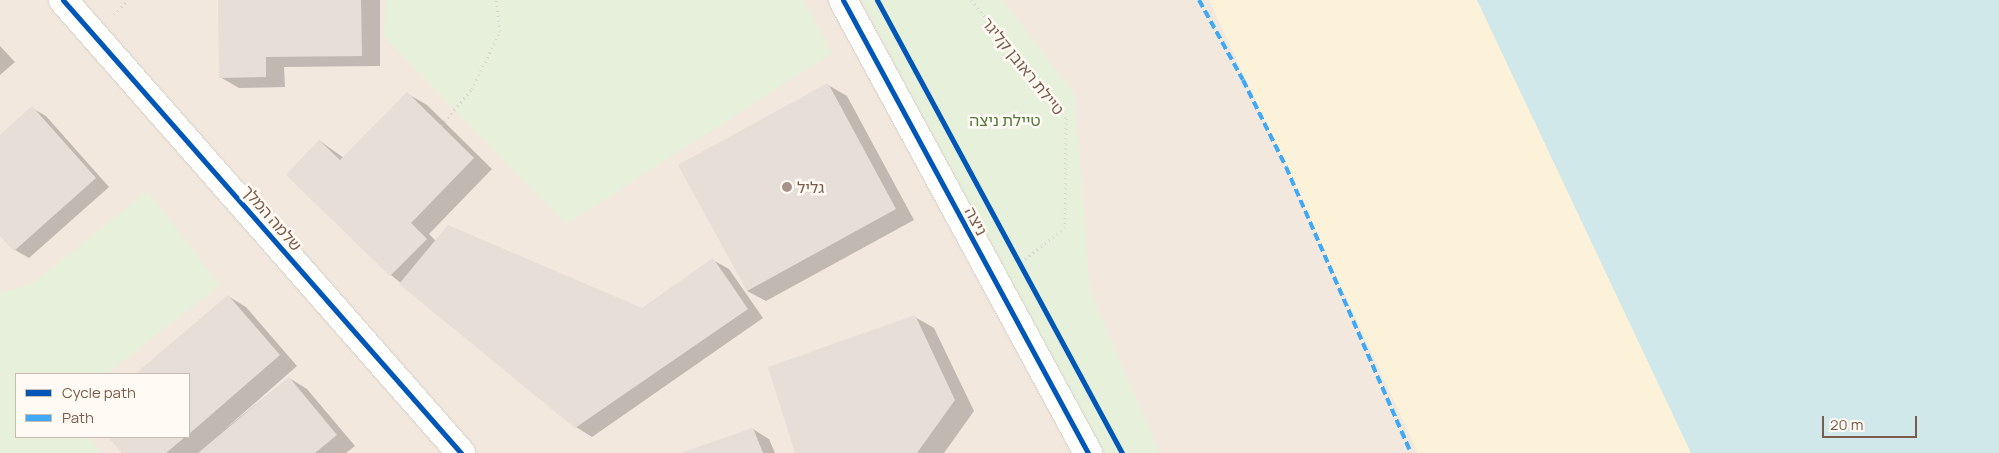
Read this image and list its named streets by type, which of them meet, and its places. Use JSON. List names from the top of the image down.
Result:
{
  "streets": {
    "street": ["שלמה המלך", "ניצה"],
    "path": ["טיילת ראובן קליגר"]
  },
  "parks": ["טיילת ניצה"],
  "places": ["גליל"],
  "legend": ["Cycle path", "Path"],
  "scale_bar": "20 m"
}
